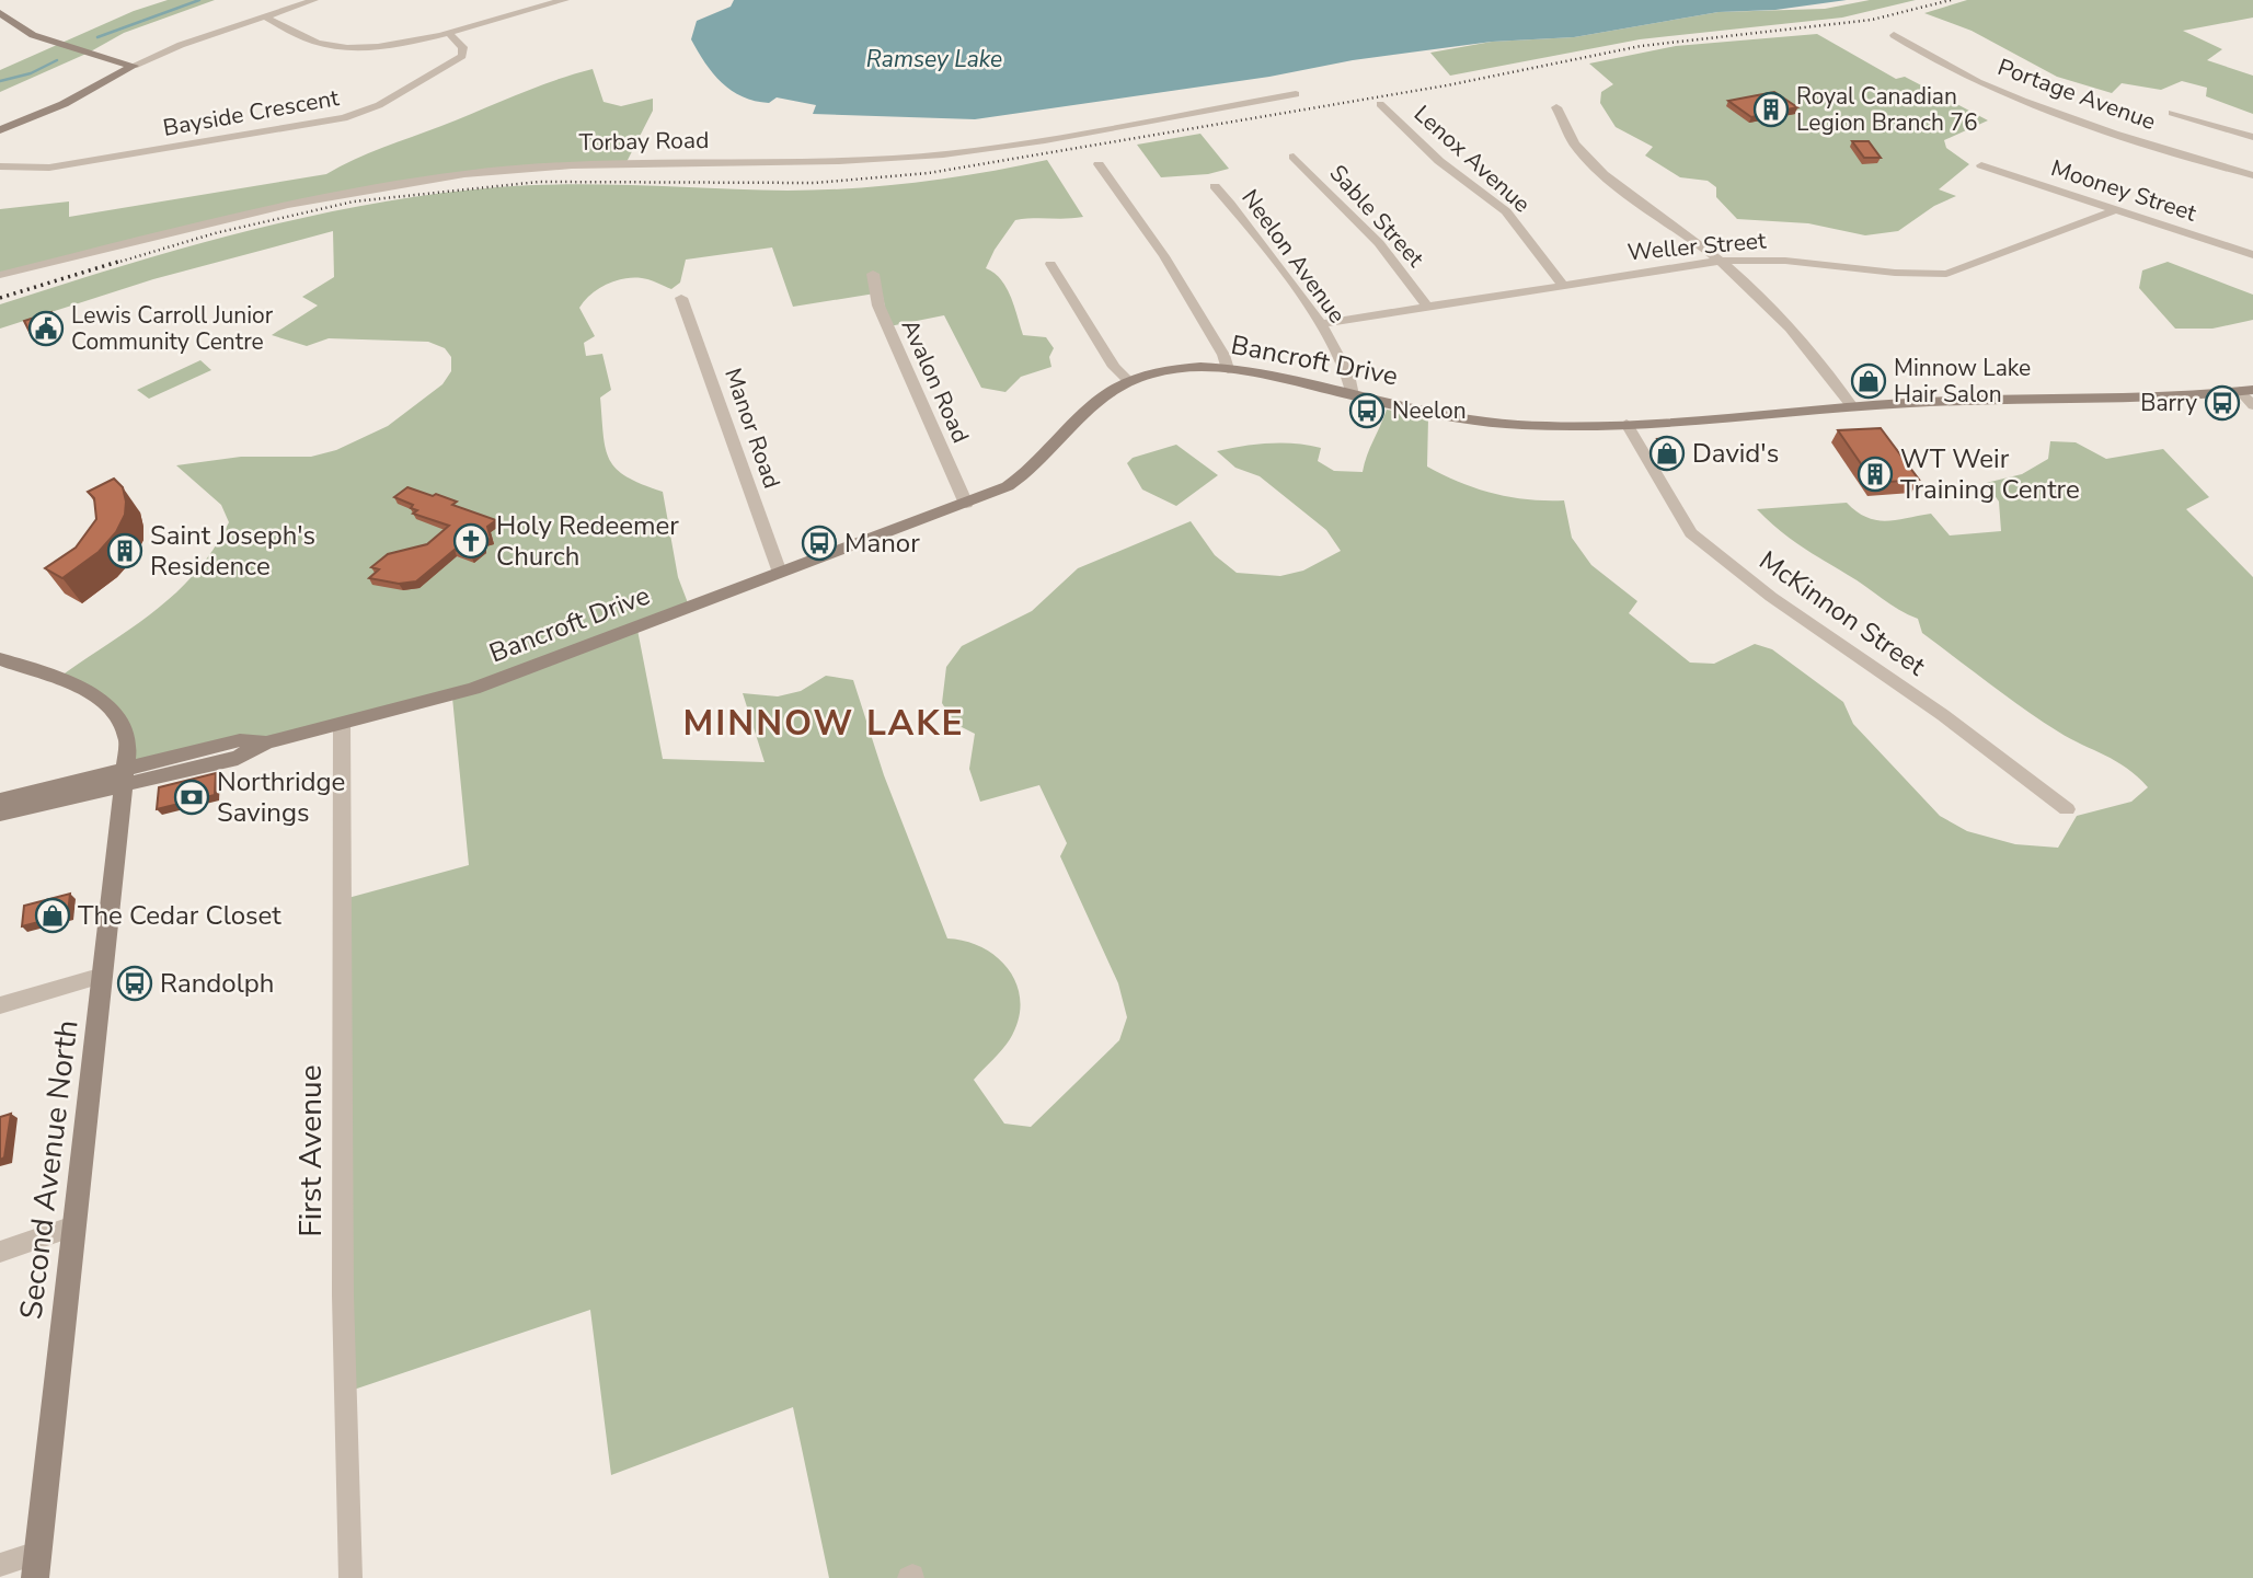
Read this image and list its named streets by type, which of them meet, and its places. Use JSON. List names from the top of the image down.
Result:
{
  "streets": {
    "main road": ["Bancroft Drive", "Second Avenue North"],
    "street": [
      "Portage Avenue",
      "Bayside Crescent",
      "Torbay Road",
      "Lenox Avenue",
      "Mooney Street",
      "Sable Street",
      "Weller Street",
      "Neelon Avenue",
      "Avalon Road",
      "Manor Road",
      "McKinnon Street",
      "First Avenue"
    ]
  },
  "crossings": [
    ["Lenox Avenue", "Weller Street"],
    ["Mooney Street", "Weller Street"],
    ["Sable Street", "Weller Street"],
    ["Weller Street", "Neelon Avenue"],
    ["Neelon Avenue", "Bancroft Drive"],
    ["Bancroft Drive", "Avalon Road"],
    ["Bancroft Drive", "Manor Road"],
    ["Bancroft Drive", "McKinnon Street"],
    ["Bancroft Drive", "First Avenue"],
    ["Bancroft Drive", "Second Avenue North"]
  ],
  "districts": ["MINNOW LAKE"],
  "water": ["Ramsey Lake"],
  "places": {
    "building": ["Royal Canadian Legion Branch 76", "WT Weir Training Centre", "Saint Joseph's Residence"],
    "public building": ["Lewis Carroll Junior Community Centre"],
    "shop": ["Minnow Lake Hair Salon", "David's", "The Cedar Closet"],
    "bus stop": [
      "Barry",
      "Neelon",
      "Manor",
      "Randolph"
    ],
    "church": ["Holy Redeemer Church"],
    "bank": ["Northridge Savings"]
  }
}
